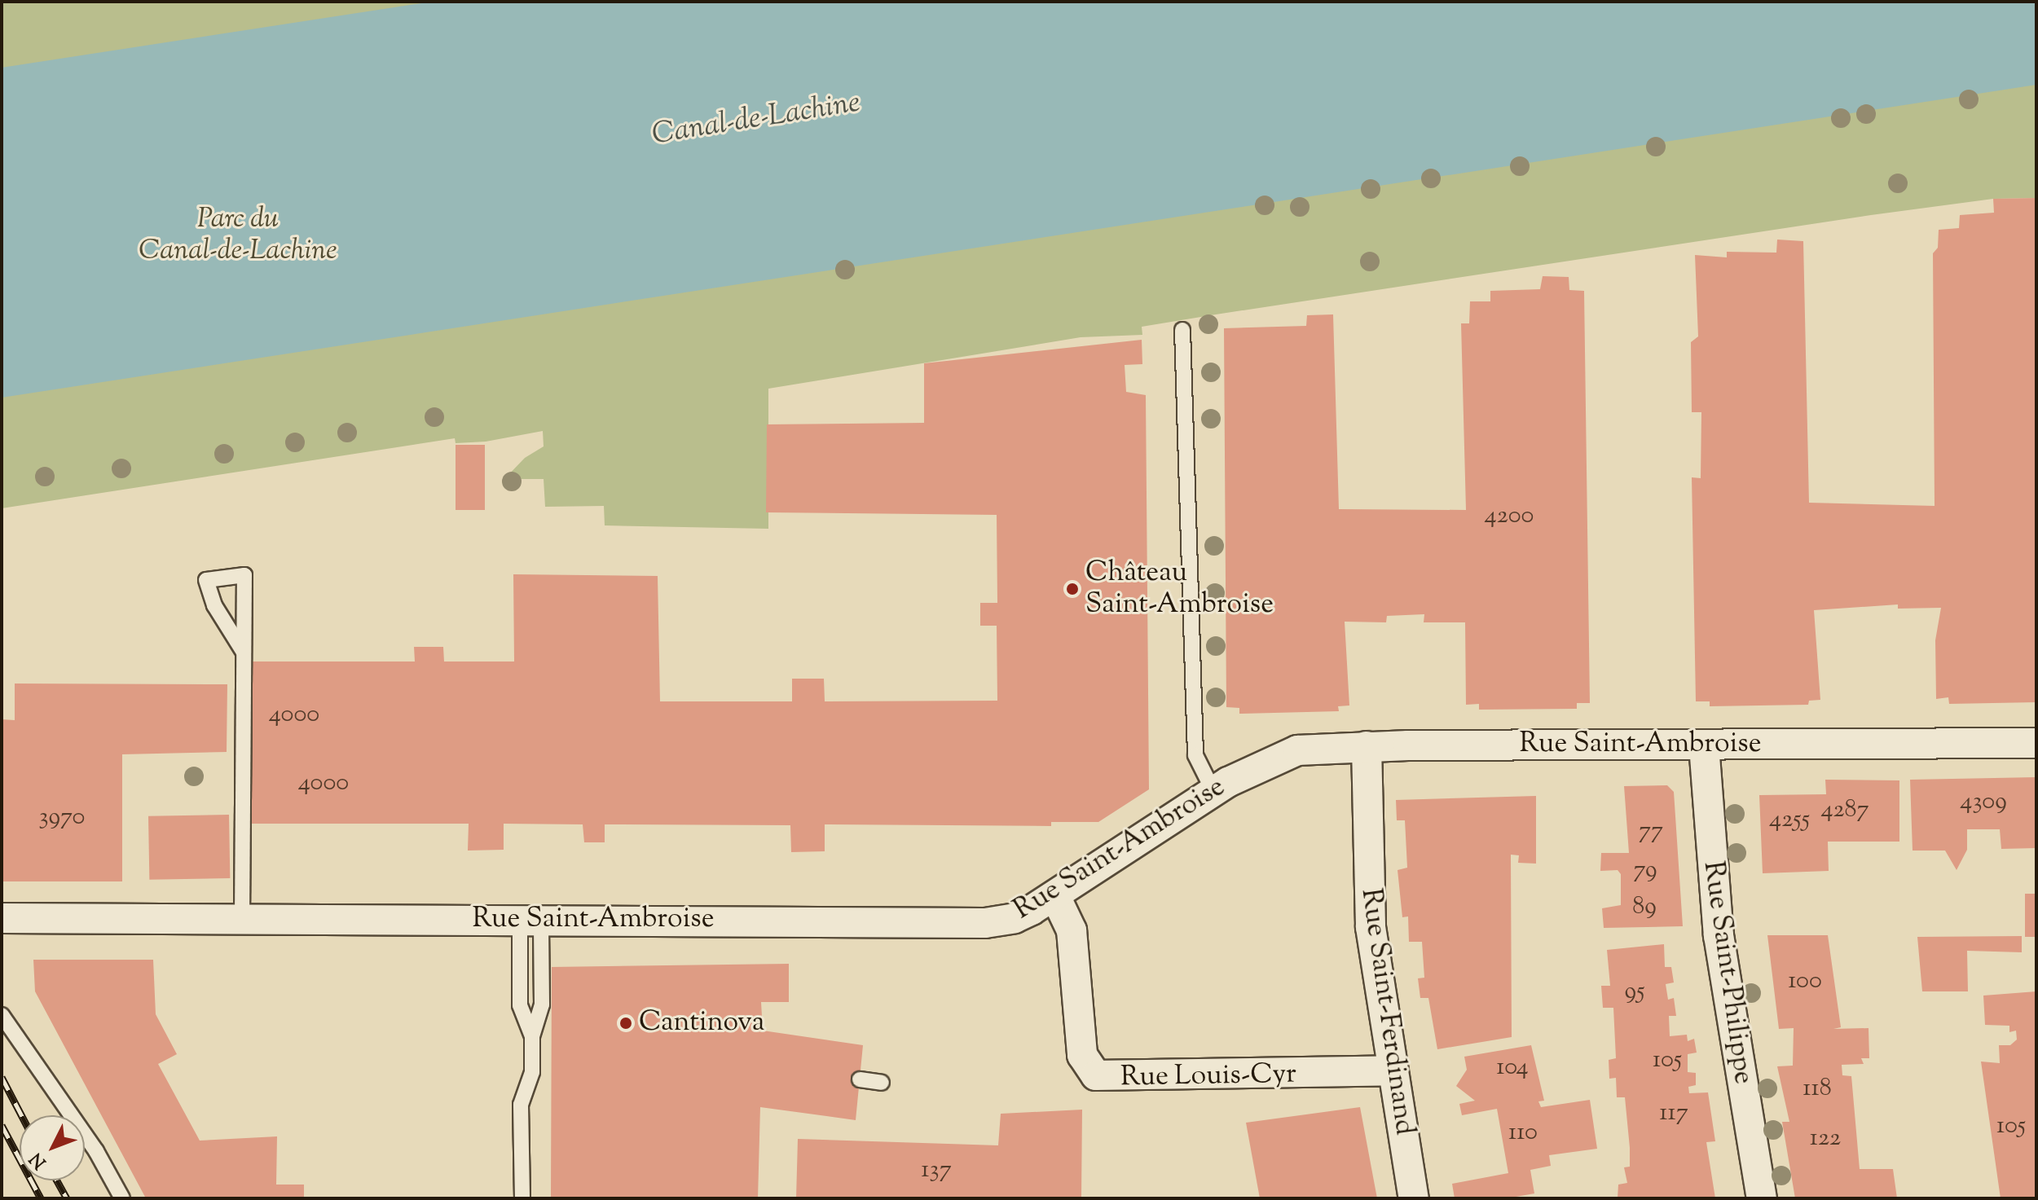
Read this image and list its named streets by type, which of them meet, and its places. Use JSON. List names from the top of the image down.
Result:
{
  "streets": {
    "street": [
      "Rue Saint-Ambroise",
      "Rue Saint-Philippe",
      "Rue Saint-Ferdinand",
      "Rue Louis-Cyr"
    ]
  },
  "crossings": [
    ["Rue Saint-Ambroise", "Rue Saint-Philippe"],
    ["Rue Saint-Ambroise", "Rue Saint-Ferdinand"],
    ["Rue Saint-Ambroise", "Rue Louis-Cyr"],
    ["Rue Saint-Ferdinand", "Rue Louis-Cyr"]
  ],
  "water": ["Canal-de-Lachine"],
  "parks": ["Parc du Canal-de-Lachine"],
  "places": ["Château Saint-Ambroise", "Cantinova"],
  "house_numbers": [
    "4200",
    "4000",
    "4000",
    "4309",
    "4287",
    "3970",
    "4255",
    "77",
    "79",
    "89",
    "100",
    "95",
    "105",
    "104",
    "118",
    "117",
    "105",
    "110",
    "122",
    "137"
  ],
  "north": "bottom left"
}
